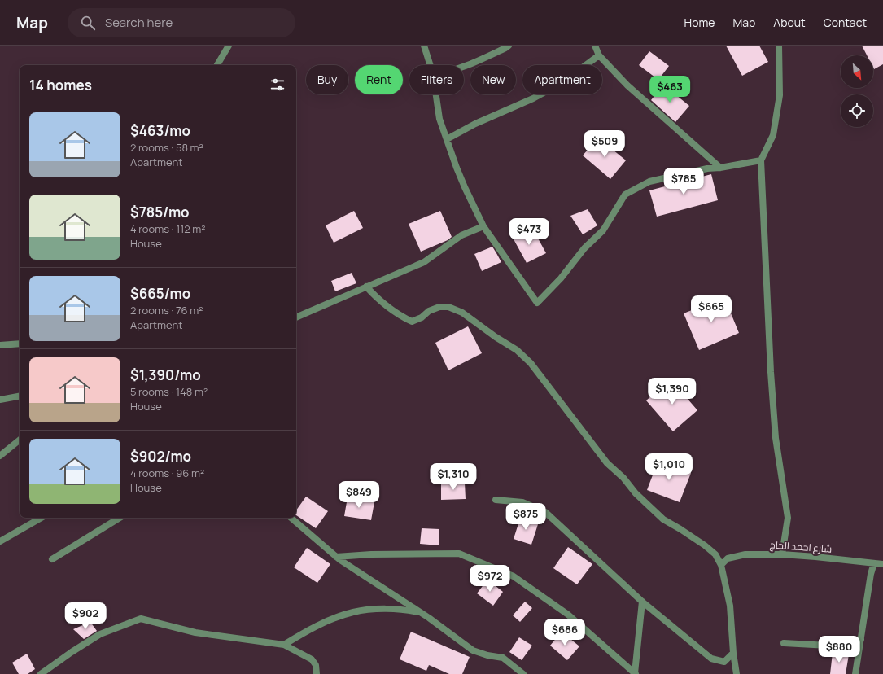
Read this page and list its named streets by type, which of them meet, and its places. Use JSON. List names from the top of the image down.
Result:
{
  "streets": {
    "street": ["شارع احمد الحاج"]
  },
  "north": "bottom right",
  "page": {
    "header": "Map",
    "search": "Search here",
    "nav": [
      "Home",
      "Map",
      "About",
      "Contact"
    ],
    "chip": [
      "Buy",
      "Rent",
      "Filters",
      "New",
      "Apartment"
    ],
    "heading": "14 homes",
    "price": [
      "$463",
      "$509",
      "$785",
      "$473",
      "$665",
      "$1,390",
      "$1,010",
      "$1,310",
      "$849",
      "$875",
      "$972",
      "$902",
      "$686",
      "$880"
    ],
    "list": [
      {
        "name": "$463/mo",
        "note": "2 rooms · 58 m² · Apartment"
      },
      {
        "name": "$785/mo",
        "note": "4 rooms · 112 m² · House"
      },
      {
        "name": "$665/mo",
        "note": "2 rooms · 76 m² · Apartment"
      },
      {
        "name": "$1,390/mo",
        "note": "5 rooms · 148 m² · House"
      },
      {
        "name": "$902/mo",
        "note": "4 rooms · 96 m² · House"
      }
    ]
  }
}
